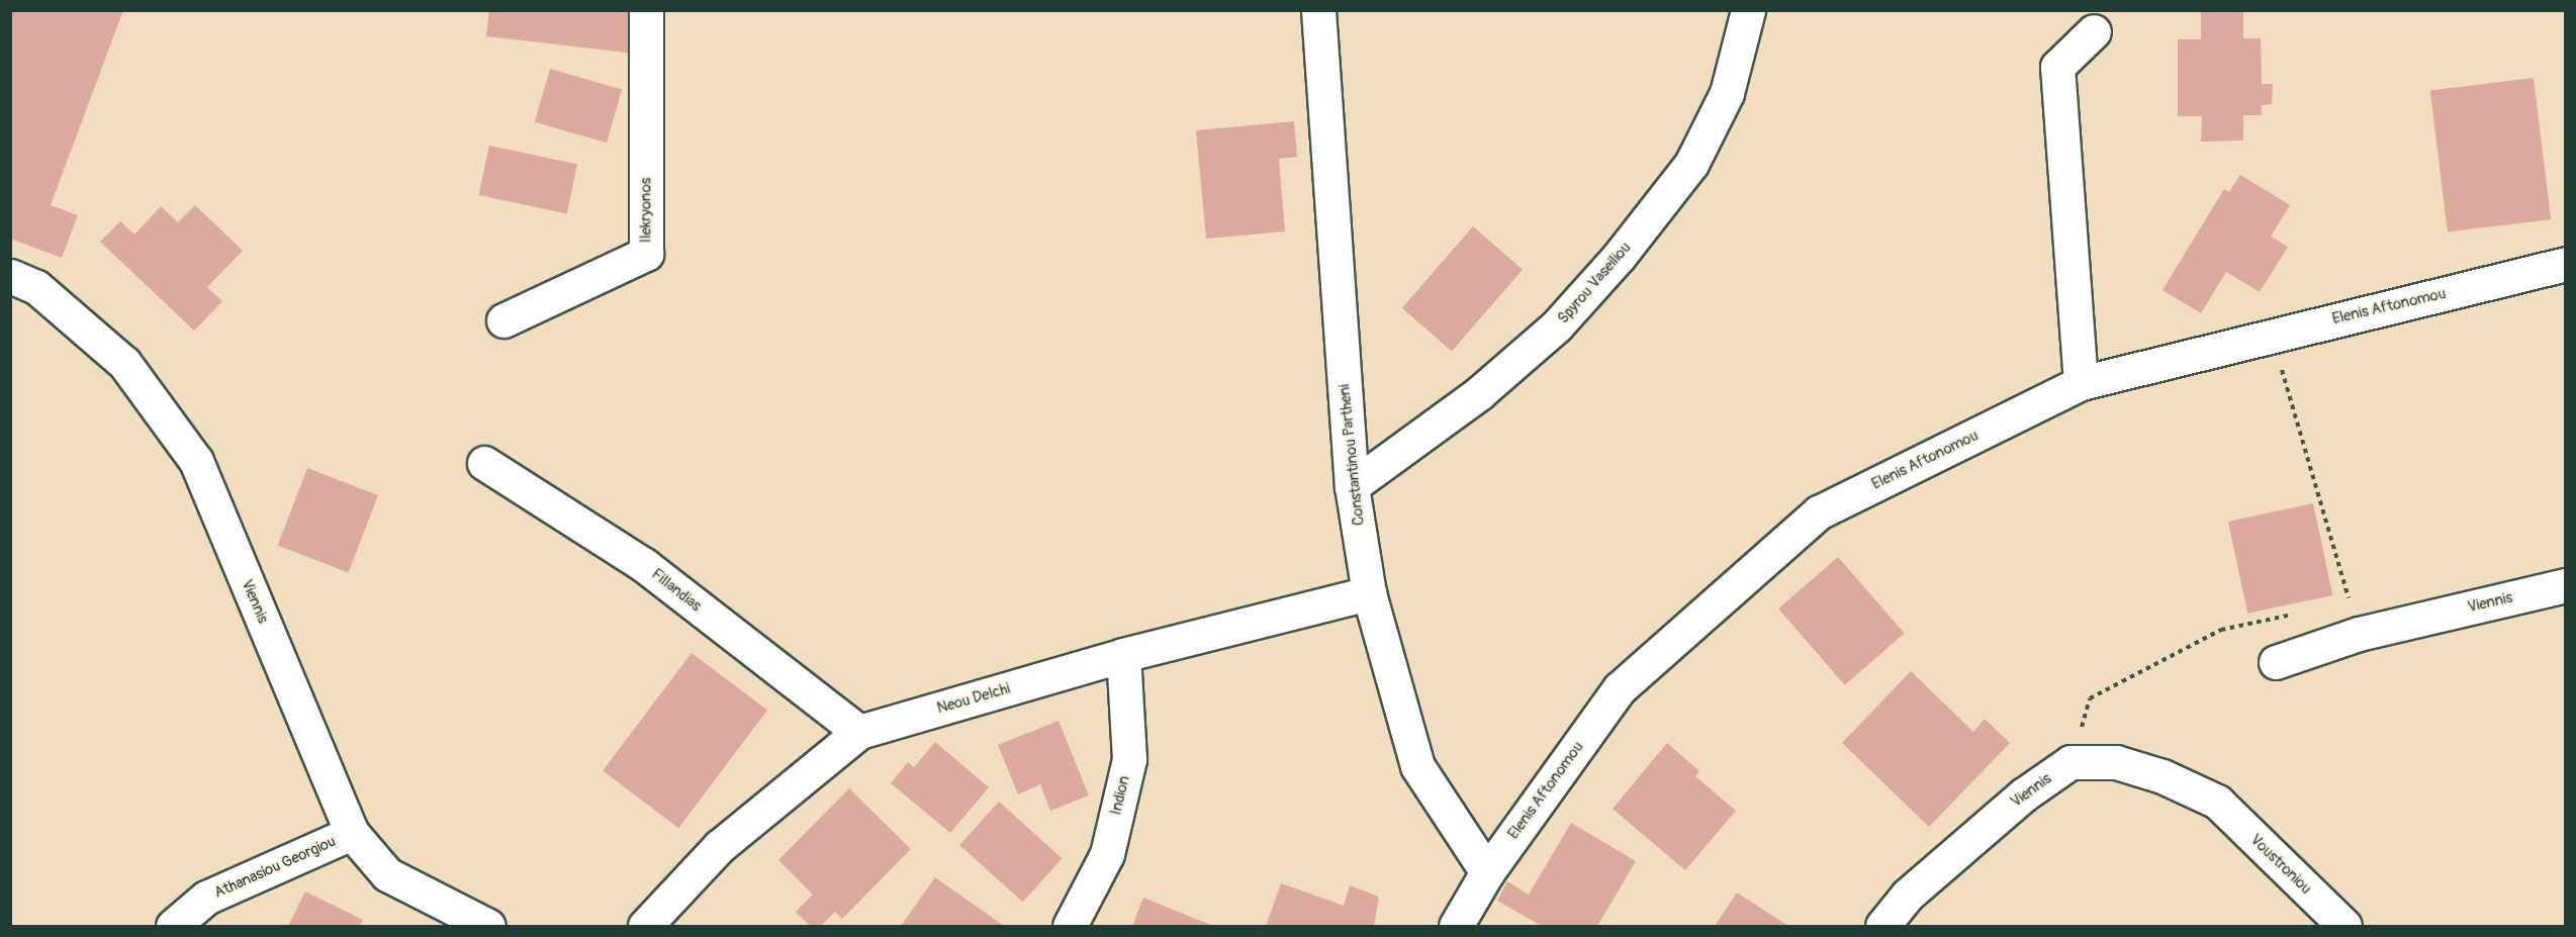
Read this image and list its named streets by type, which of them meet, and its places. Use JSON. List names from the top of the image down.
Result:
{
  "streets": {
    "street": [
      "Ilekryonos",
      "Spyrou Vaseiliou",
      "Elenis Aftonomou",
      "Constantinou Partheni",
      "Fillandias",
      "Viennis",
      "Neou Delchi",
      "Indion",
      "Voustroniou",
      "Athanasiou Georgiou"
    ]
  },
  "crossings": [
    ["Spyrou Vaseiliou", "Constantinou Partheni"],
    ["Elenis Aftonomou", "Constantinou Partheni"],
    ["Constantinou Partheni", "Neou Delchi"],
    ["Fillandias", "Neou Delchi"],
    ["Viennis", "Voustroniou"],
    ["Viennis", "Athanasiou Georgiou"],
    ["Neou Delchi", "Indion"]
  ]
}
